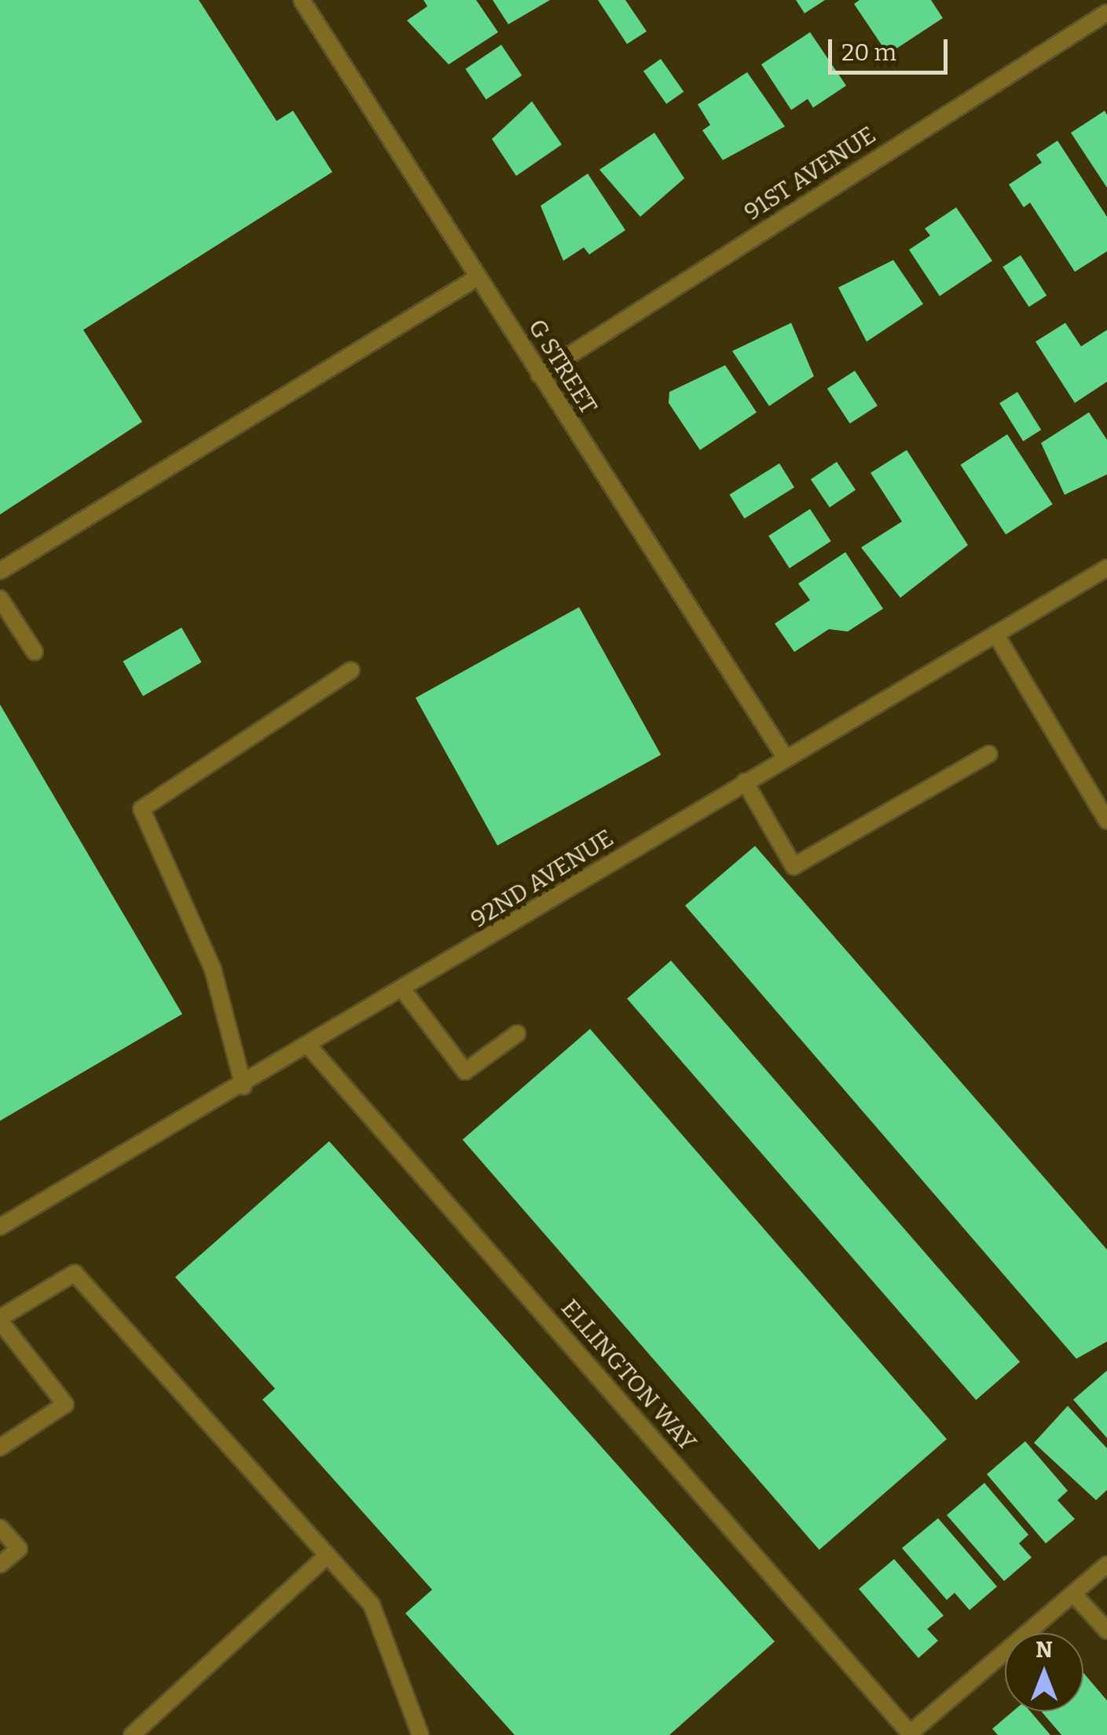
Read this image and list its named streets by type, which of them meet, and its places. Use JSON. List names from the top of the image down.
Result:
{
  "streets": {
    "street": [
      "91ST AVENUE",
      "G STREET",
      "92ND AVENUE",
      "ELLINGTON WAY"
    ]
  },
  "crossings": [
    ["91ST AVENUE", "G STREET"],
    ["G STREET", "92ND AVENUE"],
    ["92ND AVENUE", "ELLINGTON WAY"]
  ],
  "scale_bar": "20 m",
  "north": "top"
}
